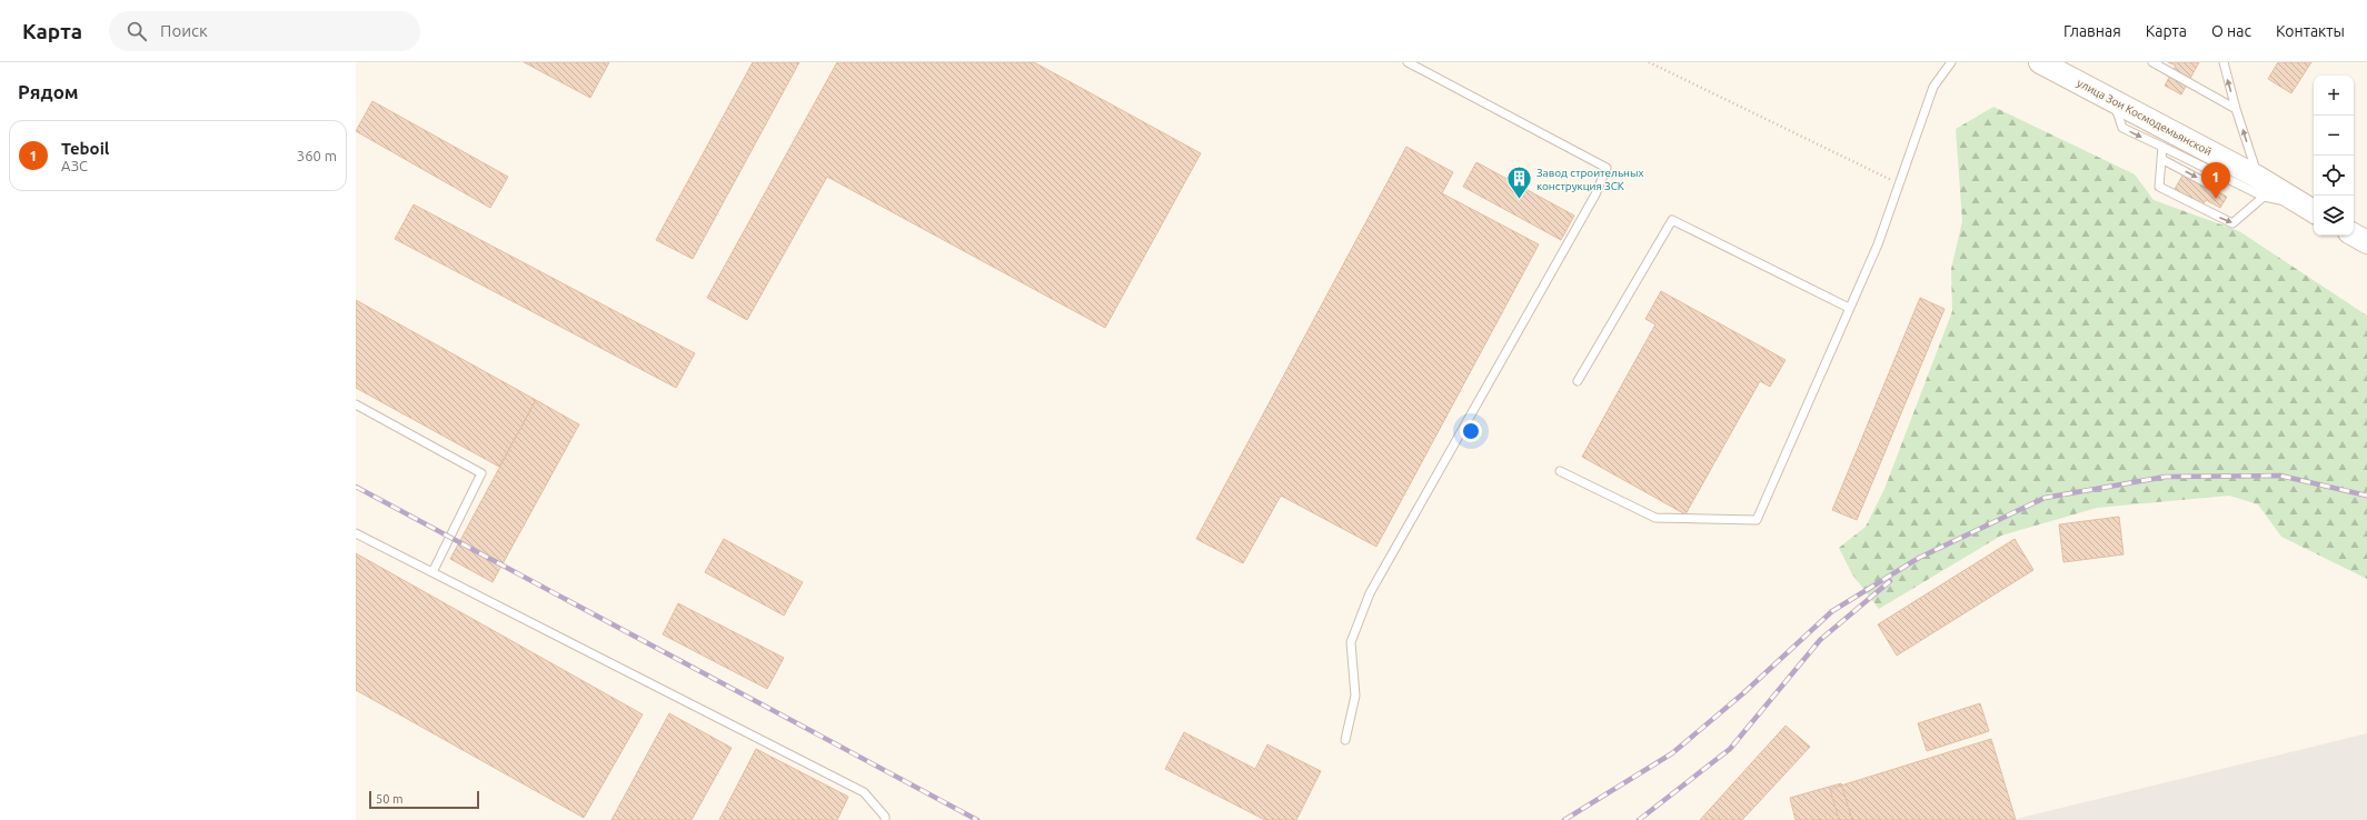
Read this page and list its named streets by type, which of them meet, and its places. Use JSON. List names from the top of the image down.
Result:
{
  "streets": {
    "main road": ["улица Зои Космодемьянской"]
  },
  "places": {
    "building": ["Завод строительных конструкция ЗСК"]
  },
  "scale_bar": "50 m",
  "page": {
    "header": "Карта",
    "search": "Поиск",
    "nav": [
      "Главная",
      "Карта",
      "О нас",
      "Контакты"
    ],
    "heading": "Рядом",
    "map_buttons": ["+", "−"],
    "list": [
      {
        "mark": "1",
        "name": "Teboil",
        "note": "АЗС",
        "value": "360 m"
      }
    ],
    "pins": "1",
    "scale": "50 m"
  }
}
